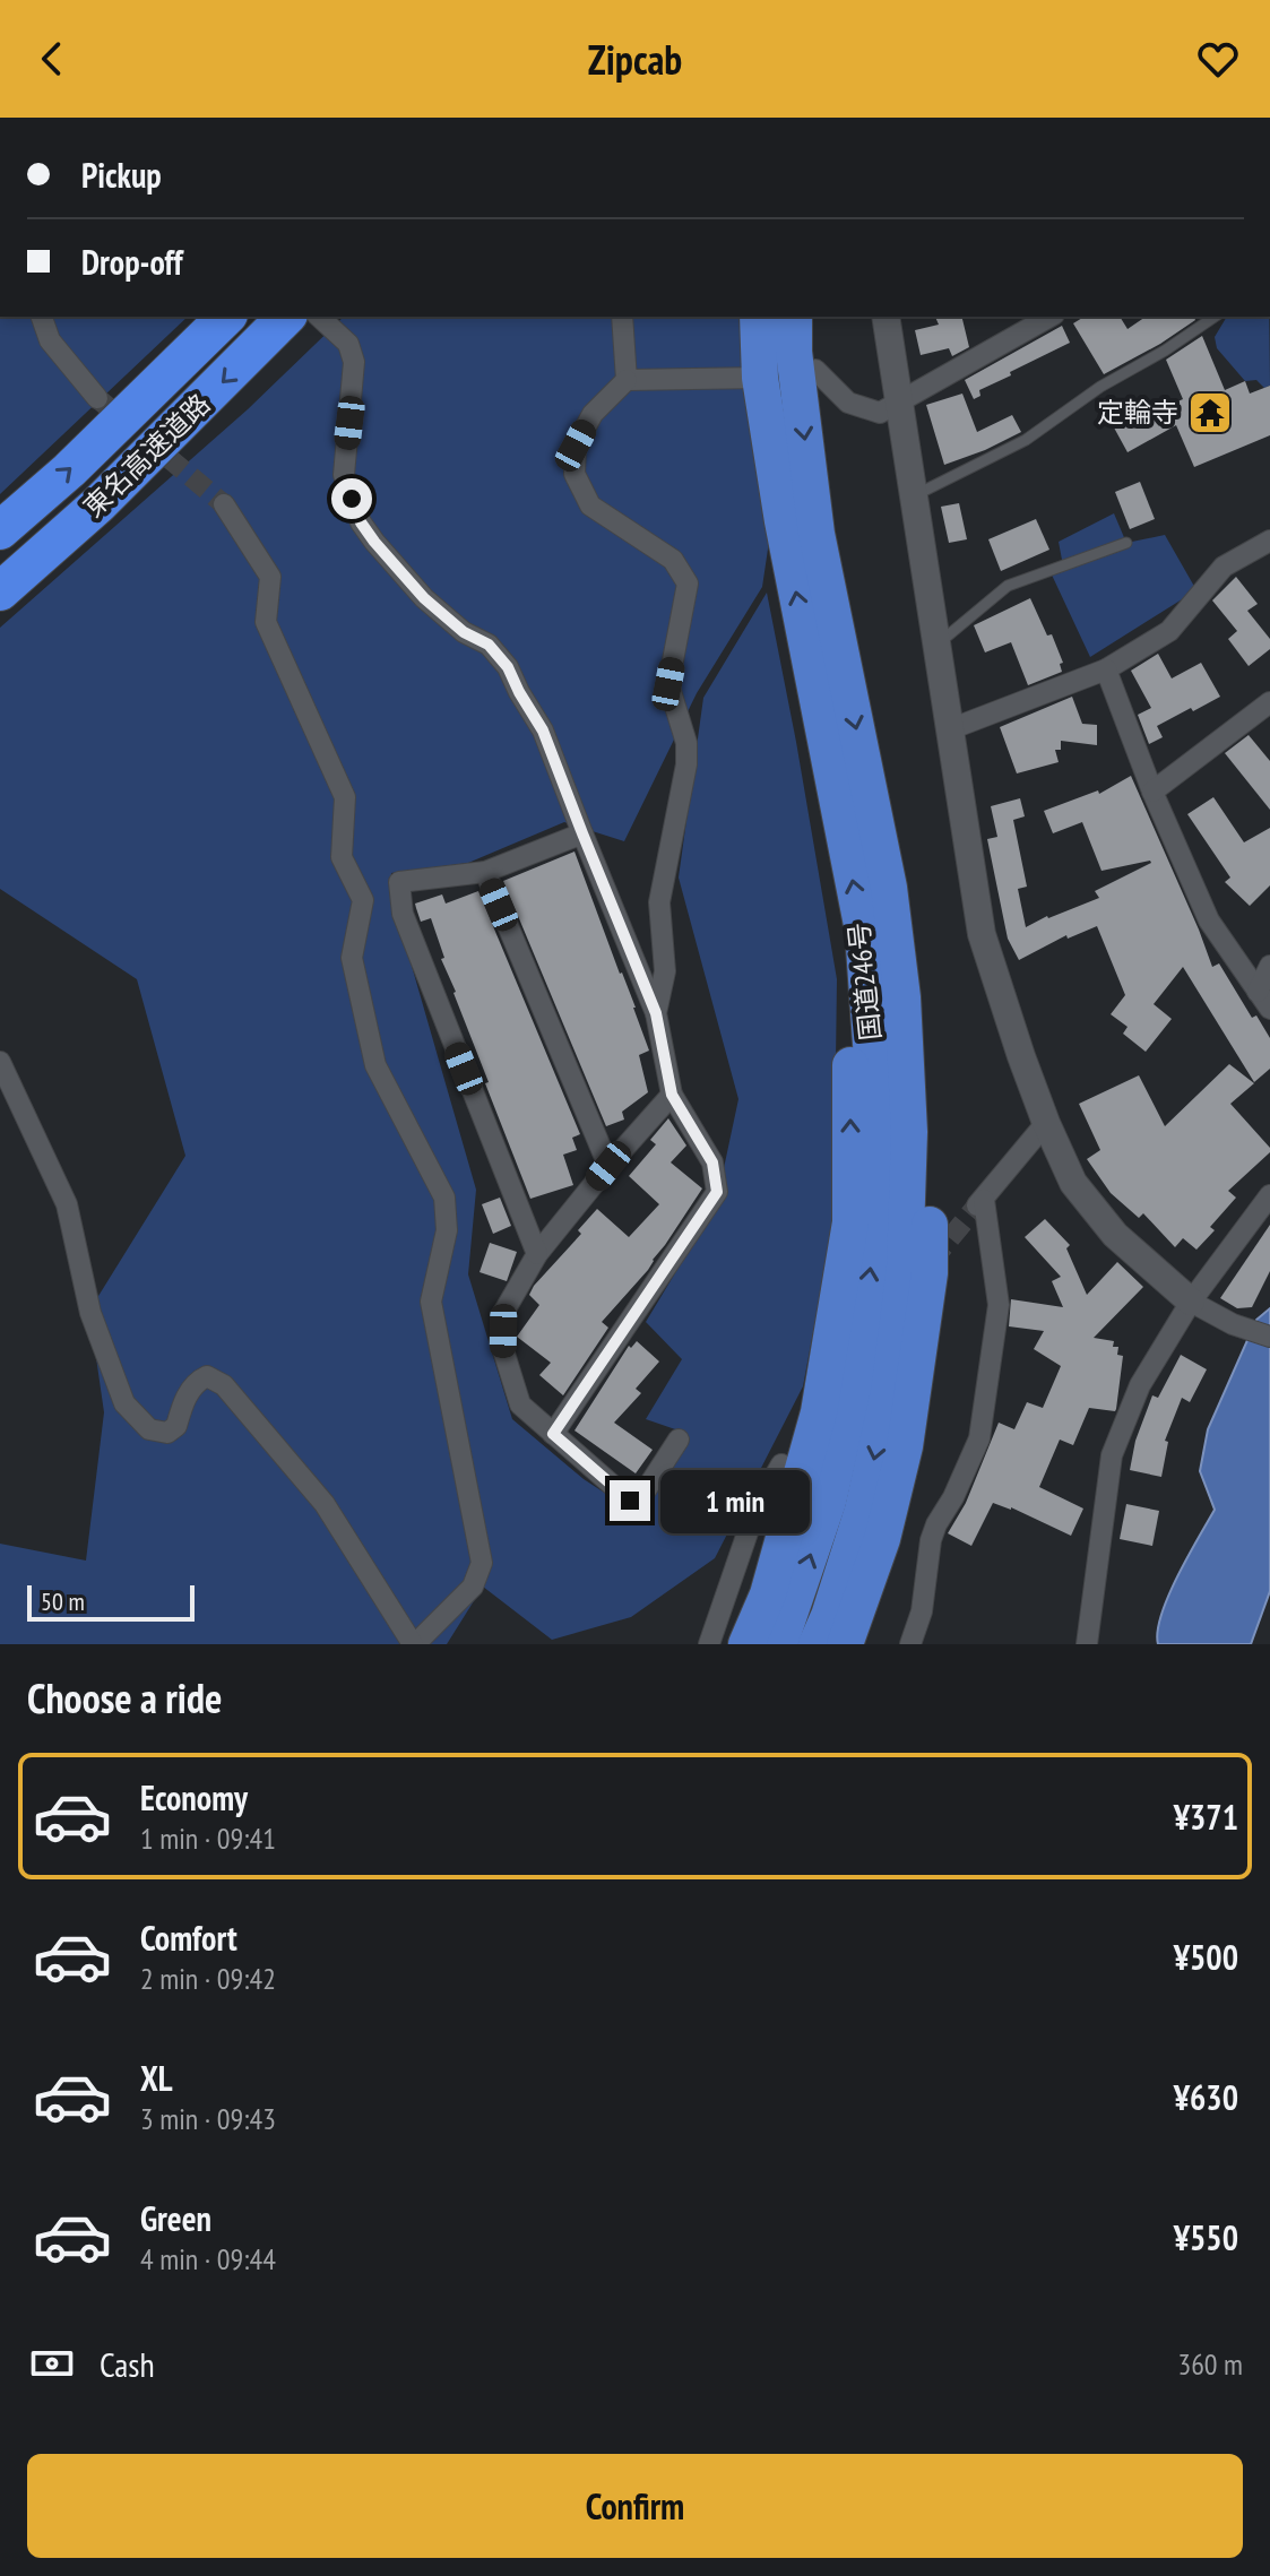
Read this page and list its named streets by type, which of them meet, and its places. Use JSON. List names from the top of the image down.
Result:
{
  "streets": {
    "highway": ["東名高速道路", "国道246号"]
  },
  "places": {
    "temple": ["定輪寺"]
  },
  "scale_bar": "50 m",
  "page": {
    "header": "Zipcab",
    "banner": ["Pickup", "Drop-off"],
    "bubble": "1 min",
    "scale": "50 m",
    "heading": "Choose a ride",
    "list": [
      {
        "name": "Economy",
        "note": "1 min · 09:41",
        "value": "¥371"
      },
      {
        "name": "Comfort",
        "note": "2 min · 09:42",
        "value": "¥500"
      },
      {
        "name": "XL",
        "note": "3 min · 09:43",
        "value": "¥630"
      },
      {
        "name": "Green",
        "note": "4 min · 09:44",
        "value": "¥550"
      }
    ],
    "pay": ["Cash", "360 m"],
    "buttons": "Confirm"
  }
}
